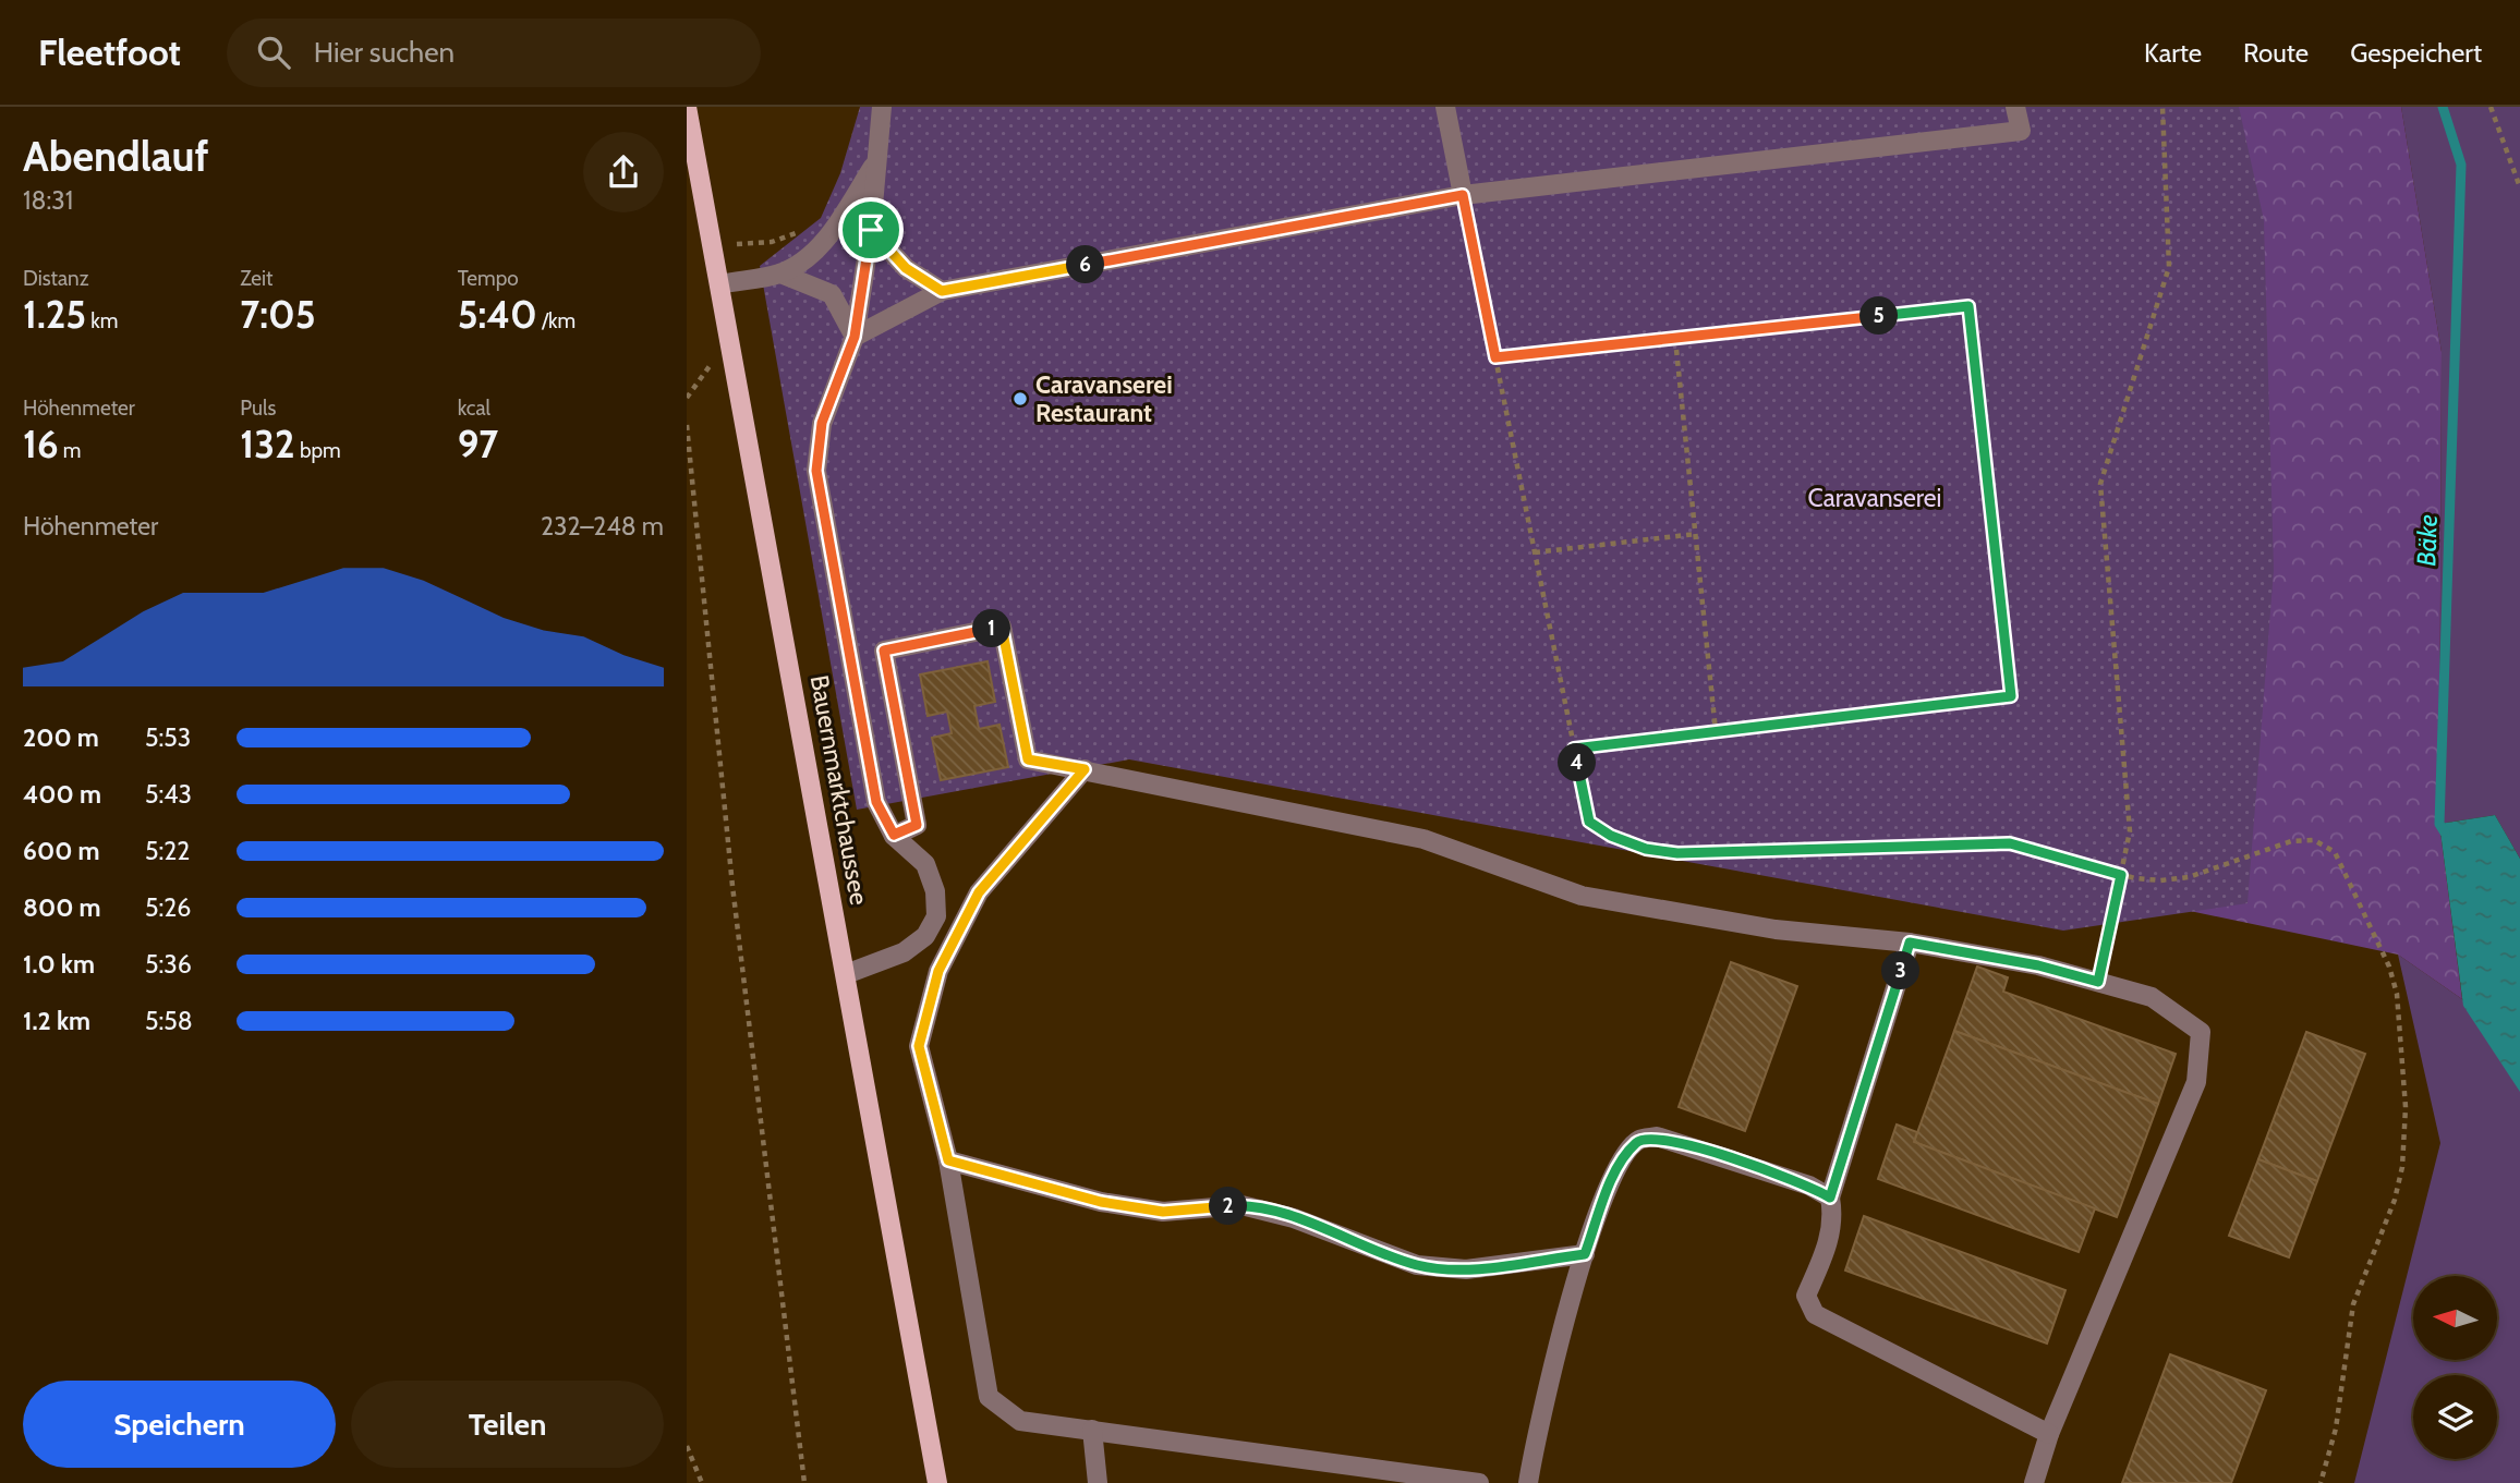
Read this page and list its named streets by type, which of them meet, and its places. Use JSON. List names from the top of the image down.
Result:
{
  "streets": {
    "main road": ["Bauernmarktchaussee"]
  },
  "water": ["Bäke"],
  "parks": ["Caravanserei"],
  "places": ["Caravanserei Restaurant"],
  "north": "left",
  "page": {
    "header": "Fleetfoot",
    "search": "Hier suchen",
    "nav": ["Karte", "Route", "Gespeichert"],
    "heading": ["Abendlauf", "18:31"],
    "stats": [
      ["Distanz", "1.25 km"],
      ["Zeit", "7:05"],
      ["Tempo", "5:40 /km"],
      ["Höhenmeter", "16 m"],
      ["Puls", "132 bpm"],
      ["kcal", "97"]
    ],
    "pins": [
      "6",
      "5",
      "1",
      "4",
      "3",
      "2"
    ],
    "chart": ["Höhenmeter", "232–248 m"],
    "list": [
      {
        "name": "200 m",
        "note": "5:53"
      },
      {
        "name": "400 m",
        "note": "5:43"
      },
      {
        "name": "600 m",
        "note": "5:22"
      },
      {
        "name": "800 m",
        "note": "5:26"
      },
      {
        "name": "1.0 km",
        "note": "5:36"
      },
      {
        "name": "1.2 km",
        "note": "5:58"
      }
    ],
    "buttons": ["Speichern", "Teilen"]
  }
}
